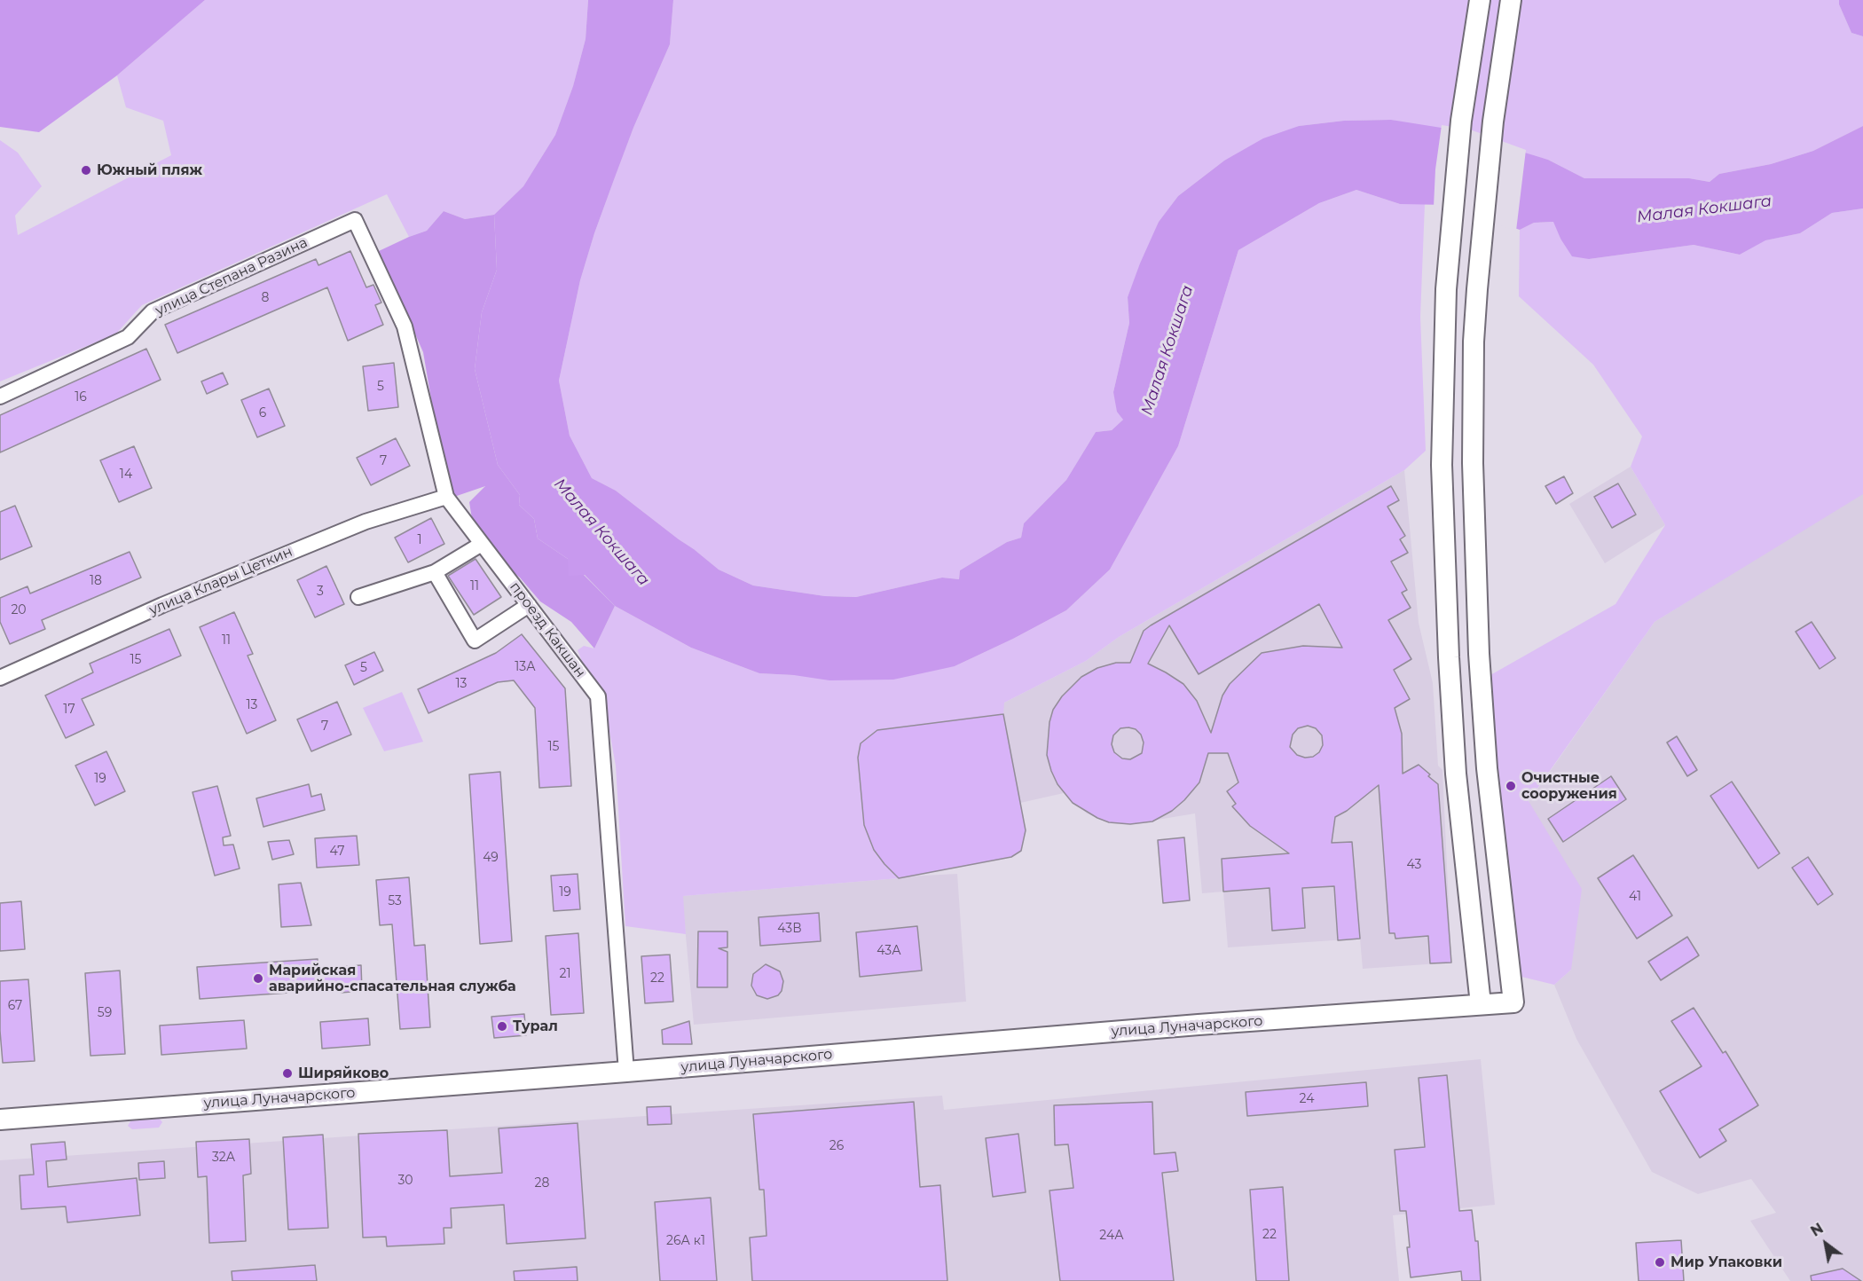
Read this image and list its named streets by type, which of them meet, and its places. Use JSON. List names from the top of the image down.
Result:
{
  "streets": {
    "main road": ["улица Луначарского"],
    "street": ["улица Степана Разина", "улица Клары Цеткин", "проезд Какшан"]
  },
  "crossings": [
    ["улица Степана Разина", "проезд Какшан"],
    ["улица Клары Цеткин", "проезд Какшан"],
    ["проезд Какшан", "улица Луначарского"]
  ],
  "water": ["Малая Кокшага"],
  "places": [
    "Южный пляж",
    "Очистные сооружения",
    "Марийская аварийно-спасательная служба",
    "Турал",
    "Ширяйково",
    "Мир Упаковки"
  ],
  "house_numbers": [
    "8",
    "5",
    "16",
    "6",
    "7",
    "14",
    "1",
    "18",
    "11",
    "3",
    "20",
    "11",
    "15",
    "13А",
    "5",
    "13",
    "13",
    "17",
    "7",
    "15",
    "19",
    "47",
    "49",
    "43",
    "19",
    "41",
    "53",
    "43В",
    "43А",
    "21",
    "22",
    "67",
    "59",
    "24",
    "26",
    "32А",
    "30",
    "28",
    "22",
    "24А",
    "26А к1"
  ],
  "north": "top left"
}
